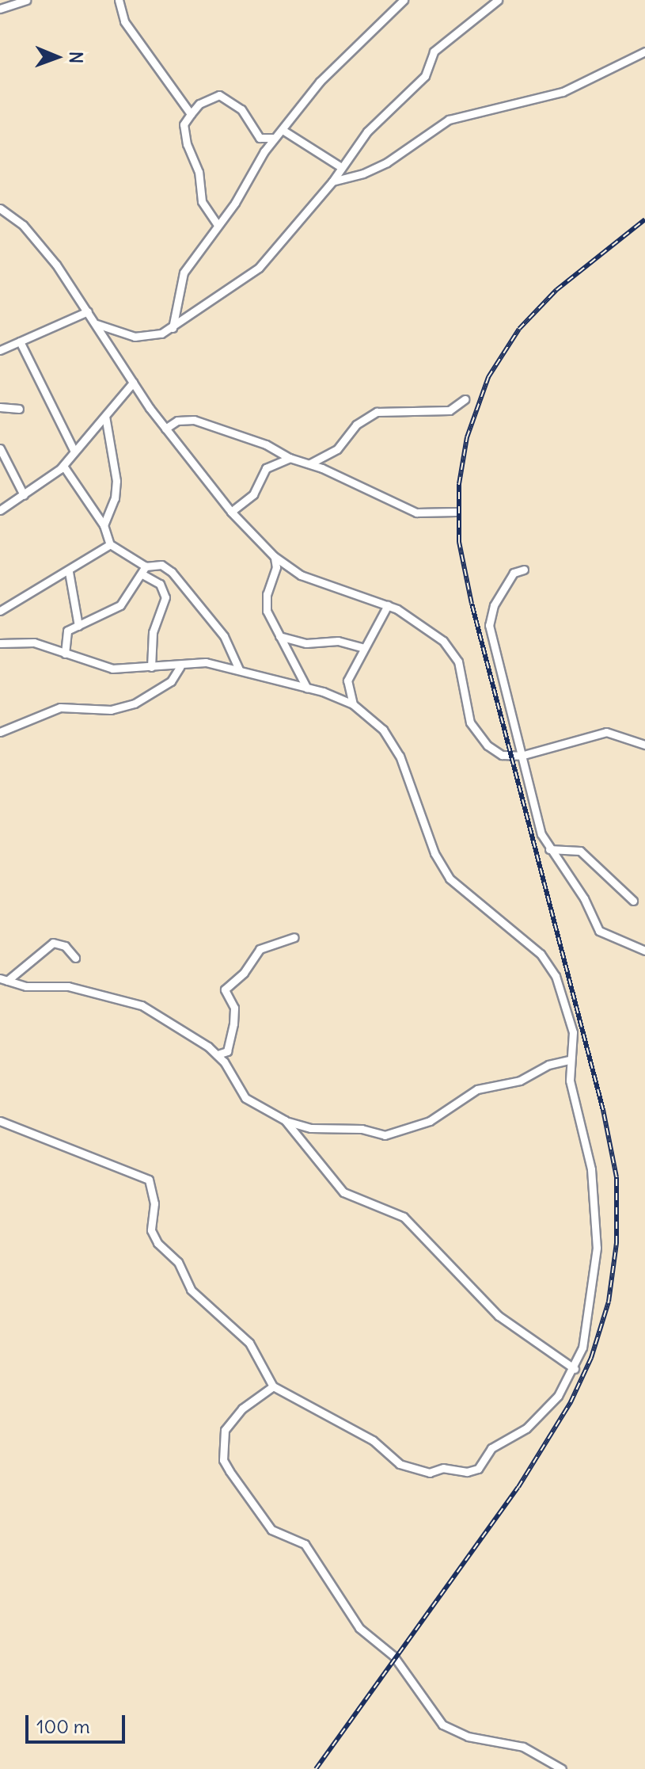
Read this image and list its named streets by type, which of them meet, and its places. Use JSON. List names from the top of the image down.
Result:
{
  "scale_bar": "100 m",
  "north": "right"
}
